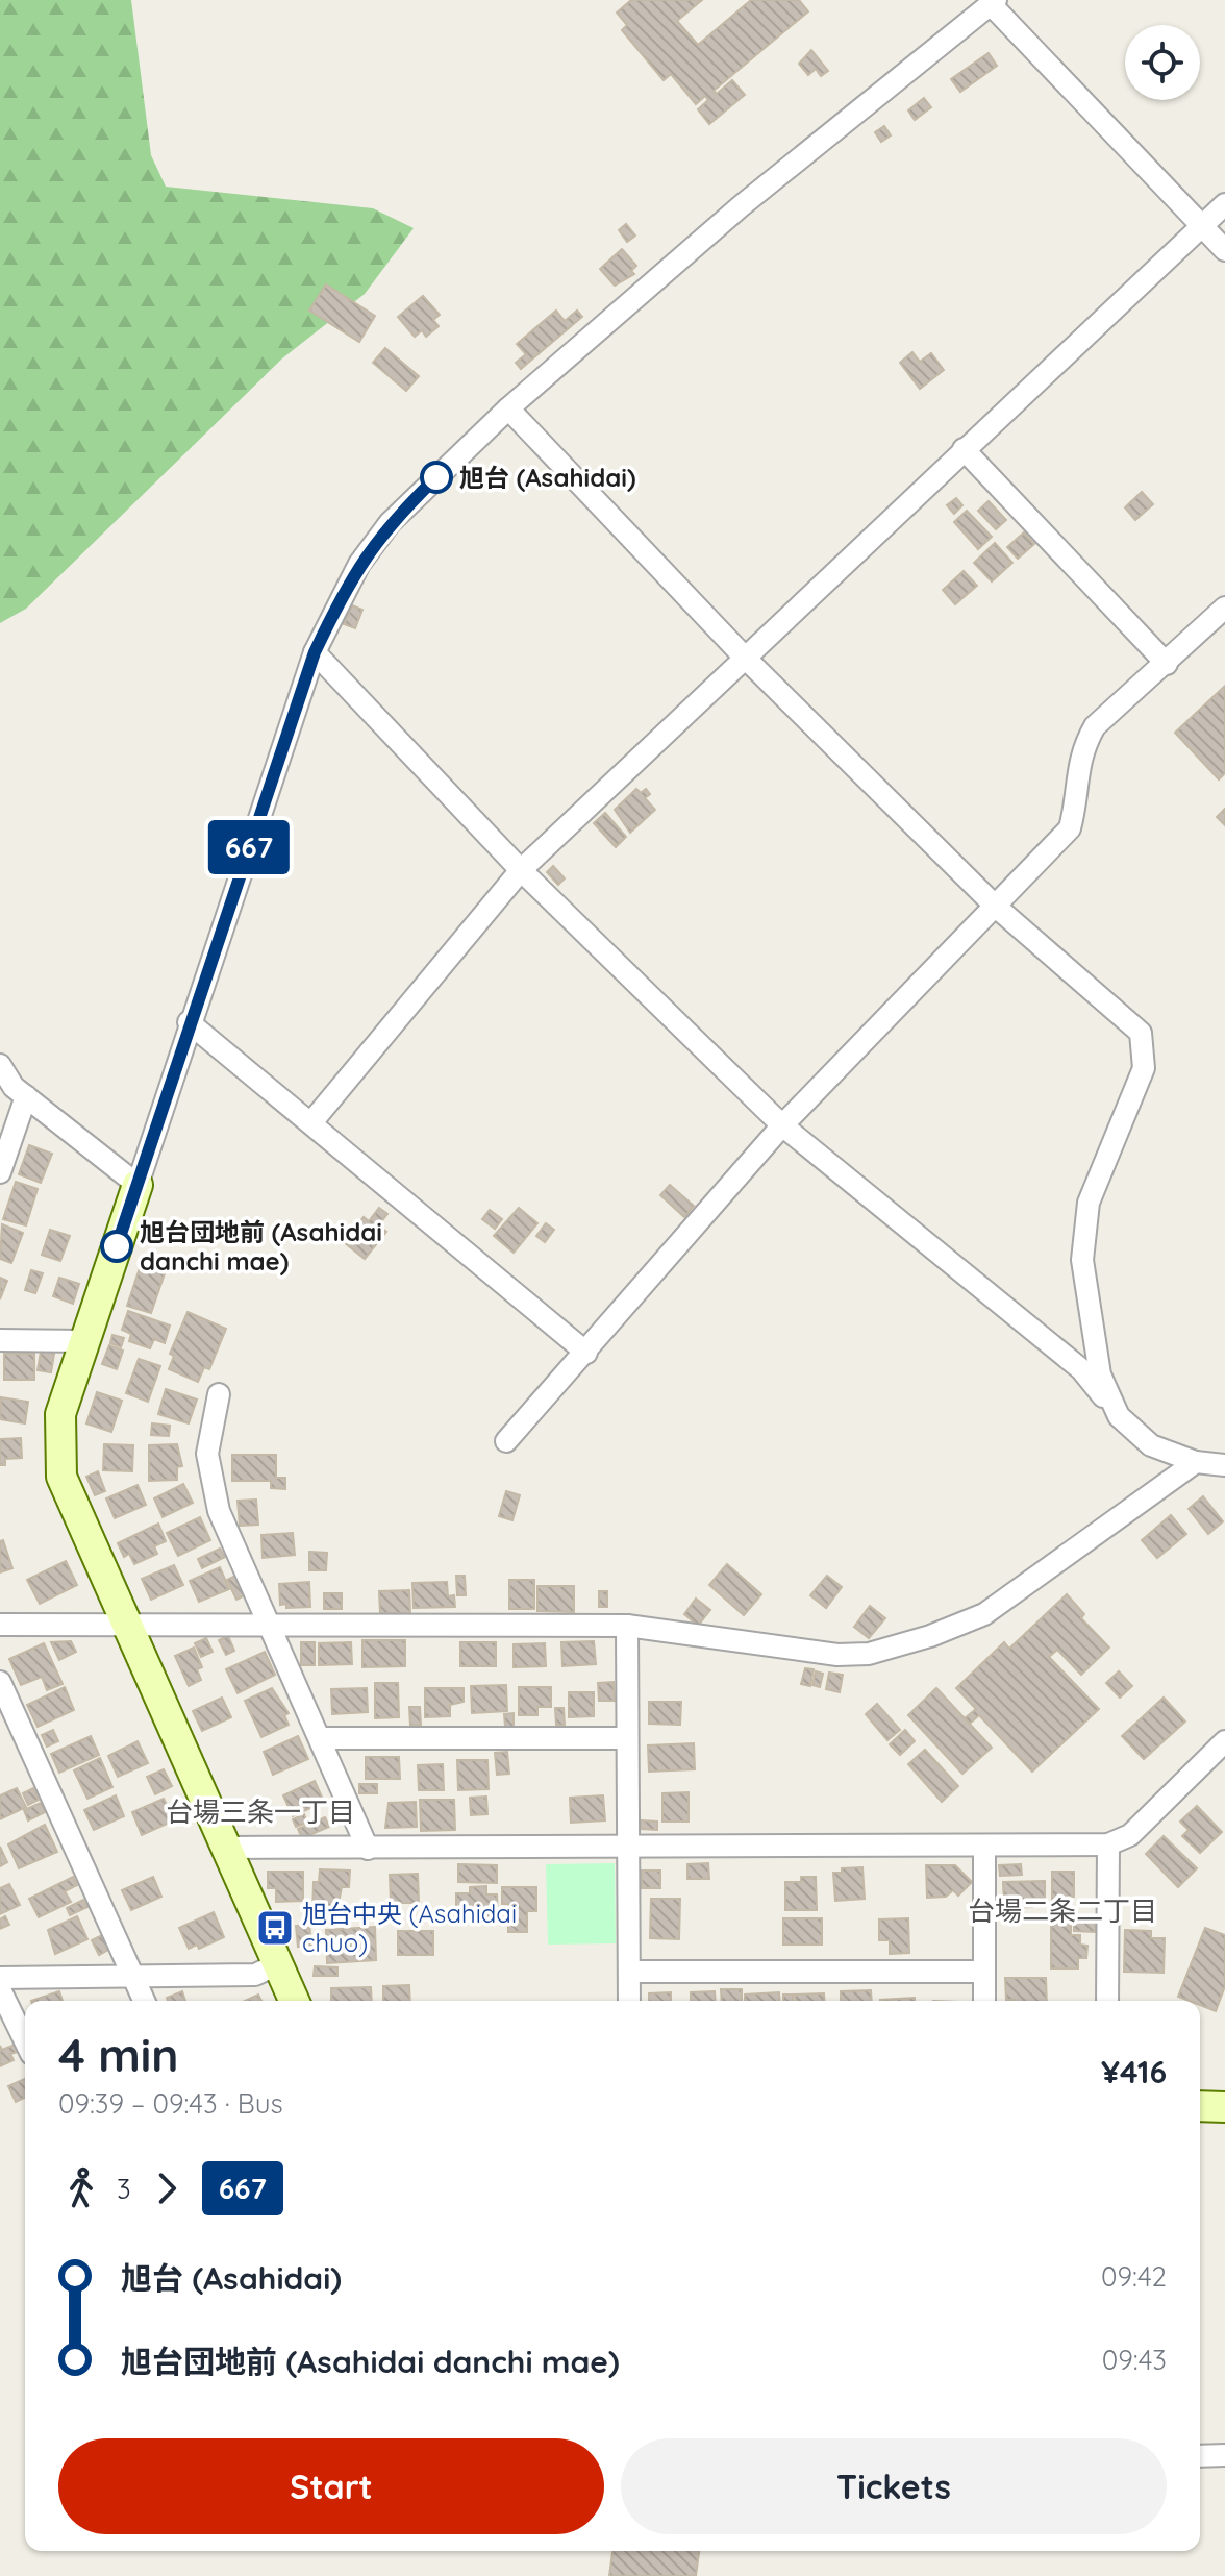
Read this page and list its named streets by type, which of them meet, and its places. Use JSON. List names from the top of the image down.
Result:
{
  "districts": ["台場三条一丁目", "台場二条二丁目"],
  "places": {
    "other": ["旭台 (Asahidai)", "旭台団地前 (Asahidai danchi mae)"],
    "bus stop": ["旭台中央 (Asahidai chuo)"]
  },
  "lines": ["bus line 667"],
  "page": {
    "on_map": "667",
    "heading": ["4 min", "09:39 – 09:43 · Bus", "¥416"],
    "legs": ["3", "667"],
    "list": [
      {
        "name": "旭台 (Asahidai)",
        "value": "09:42"
      },
      {
        "name": "旭台団地前 (Asahidai danchi mae)",
        "value": "09:43"
      }
    ],
    "buttons": ["Start", "Tickets"]
  }
}
